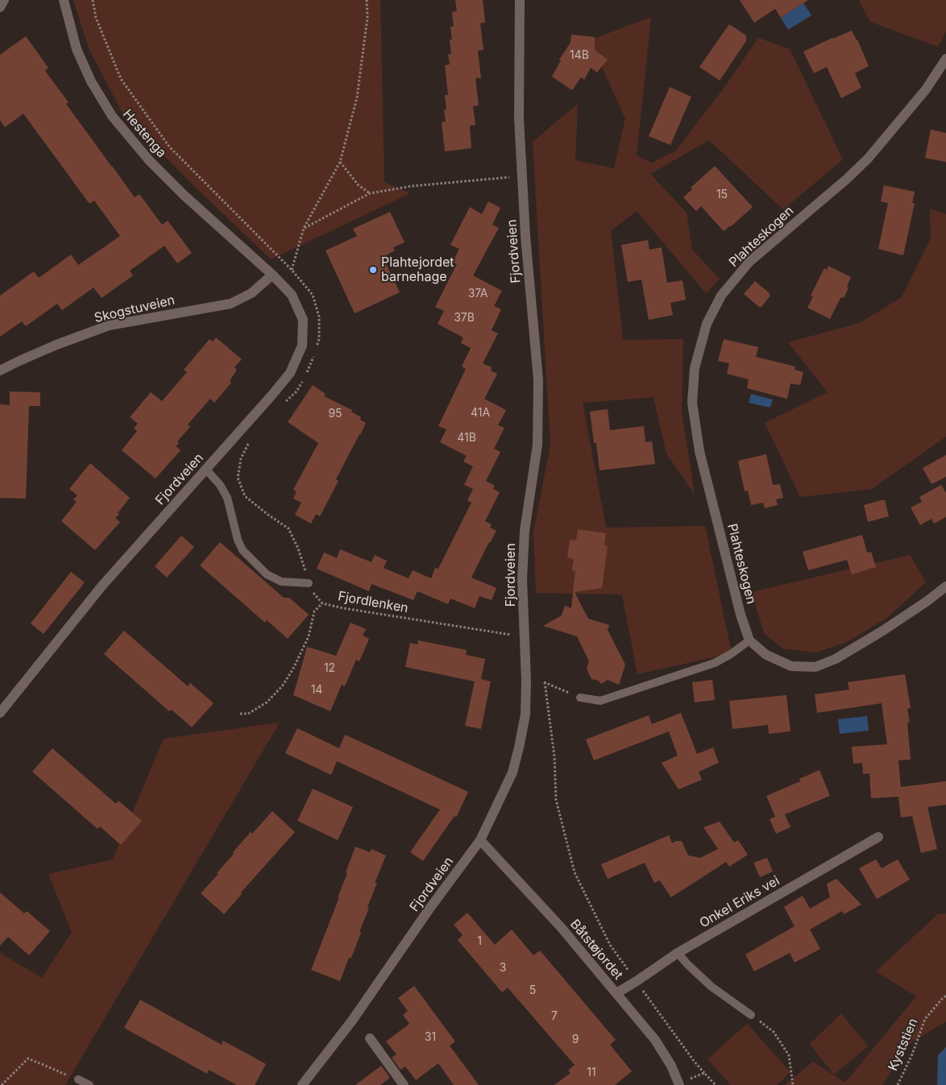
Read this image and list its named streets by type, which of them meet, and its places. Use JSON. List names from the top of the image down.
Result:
{
  "streets": {
    "street": [
      "Hestenga",
      "Plahteskogen",
      "Fjordveien",
      "Skogstuveien",
      "Onkel Eriks vei",
      "Båtstøjordet"
    ],
    "path": ["Fjordlenken", "Kyststien"]
  },
  "crossings": [
    ["Hestenga", "Fjordveien"],
    ["Fjordveien", "Skogstuveien"],
    ["Fjordveien", "Fjordlenken"],
    ["Fjordveien", "Båtstøjordet"],
    ["Onkel Eriks vei", "Båtstøjordet"]
  ],
  "places": ["Plahtejordet barnehage"],
  "house_numbers": [
    "14B",
    "15",
    "37A",
    "37B",
    "41A",
    "95",
    "41B",
    "12",
    "14",
    "1",
    "3",
    "5",
    "7",
    "31",
    "9",
    "11"
  ]
}
